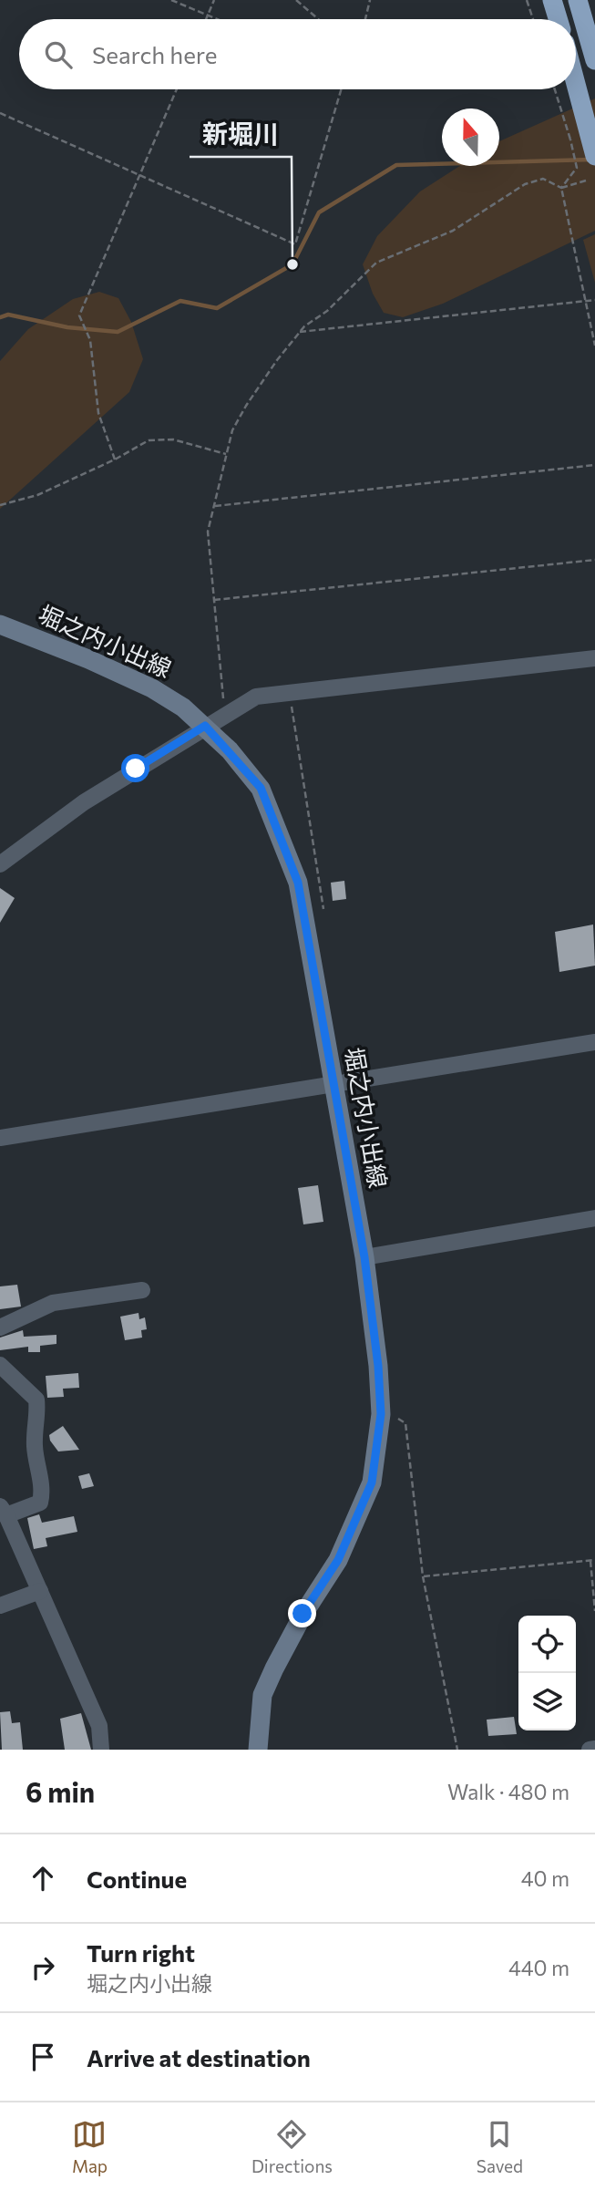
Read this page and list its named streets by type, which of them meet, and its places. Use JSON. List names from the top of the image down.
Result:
{
  "streets": {
    "main road": ["堀之内小出線"]
  },
  "places": ["新堀川"],
  "north": "top",
  "page": {
    "search": "Search here",
    "heading": ["6 min", "Walk · 480 m"],
    "list": [
      ["Continue", "40 m"],
      ["Turn right", "堀之内小出線", "440 m"],
      "Arrive at destination"
    ],
    "nav": ["Map", "Directions", "Saved"]
  }
}
